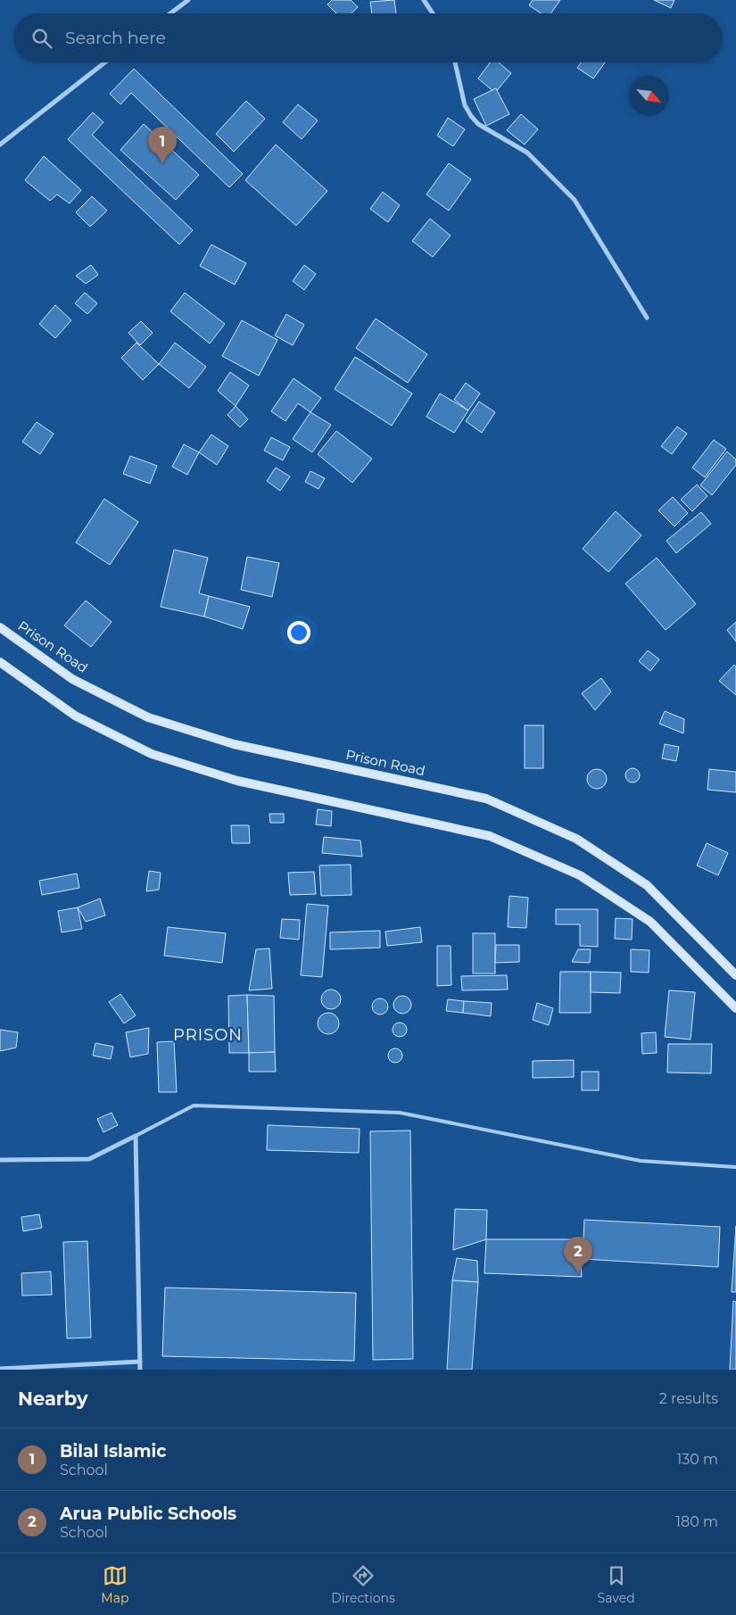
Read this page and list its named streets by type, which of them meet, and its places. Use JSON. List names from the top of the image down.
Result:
{
  "streets": {
    "street": ["Prison Road"]
  },
  "districts": ["PRISON"],
  "north": "bottom right",
  "page": {
    "search": "Search here",
    "pins": ["1", "2"],
    "heading": ["Nearby", "2 results"],
    "list": [
      {
        "mark": "1",
        "name": "Bilal Islamic",
        "note": "School",
        "value": "130 m"
      },
      {
        "mark": "2",
        "name": "Arua Public Schools",
        "note": "School",
        "value": "180 m"
      }
    ],
    "nav": ["Map", "Directions", "Saved"]
  }
}
